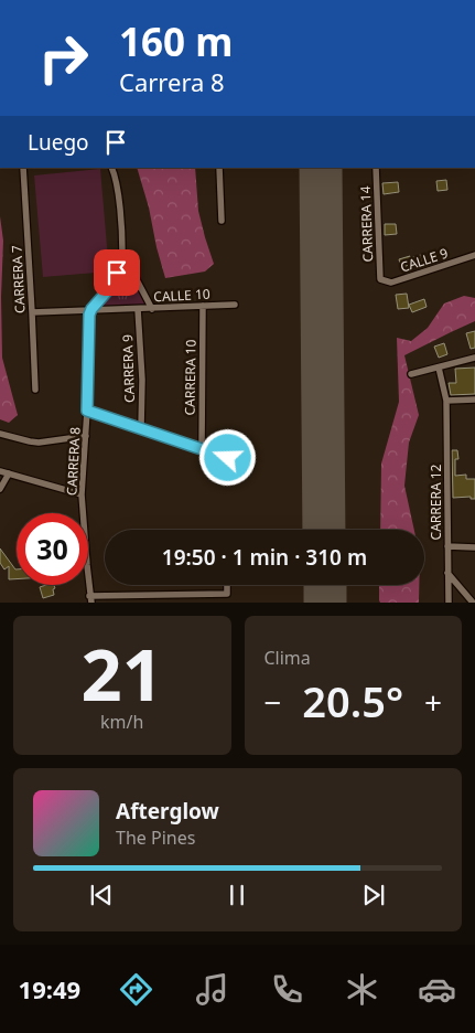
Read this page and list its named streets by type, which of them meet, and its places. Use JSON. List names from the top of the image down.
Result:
{
  "streets": {
    "street": [
      "CARRERA 14",
      "CALLE 9",
      "CARRERA 7",
      "CALLE 10",
      "CARRERA 9",
      "CARRERA 10",
      "CARRERA 8",
      "CARRERA 12"
    ]
  },
  "crossings": [
    ["CARRERA 14", "CALLE 9"],
    ["CARRERA 7", "CALLE 10"],
    ["CALLE 10", "CARRERA 9"],
    ["CALLE 10", "CARRERA 10"],
    ["CALLE 10", "CARRERA 8"]
  ],
  "page": {
    "turn": ["160 m", "Carrera 8"],
    "then": "Luego",
    "limit": "30",
    "trip": "19:50 · 1 min · 310 m",
    "tile": [
      ["21", "km/h"],
      "Clima"
    ],
    "heat": ["−", "20.5°", "+"],
    "song": ["Afterglow", "The Pines"],
    "tabs": "19:49"
  }
}
